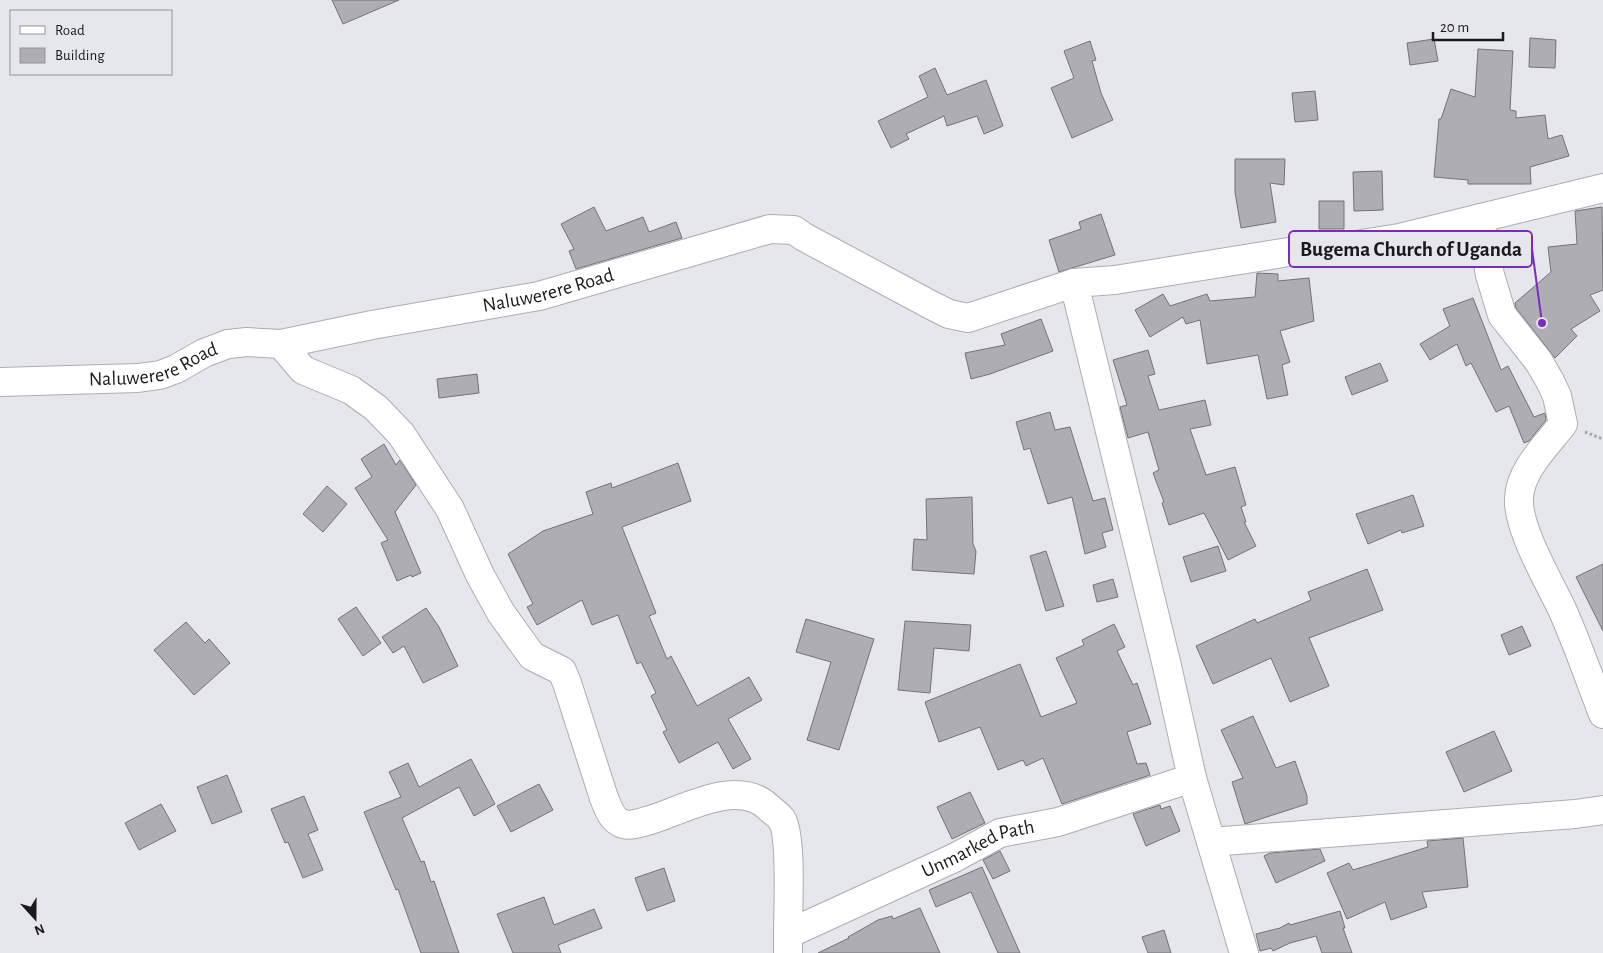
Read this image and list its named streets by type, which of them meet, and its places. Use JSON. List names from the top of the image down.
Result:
{
  "streets": {
    "street": ["Naluwerere Road", "Unmarked Path"]
  },
  "places": ["Bugema Church of Uganda"],
  "legend": ["Road", "Building"],
  "scale_bar": "20 m",
  "north": "bottom"
}
